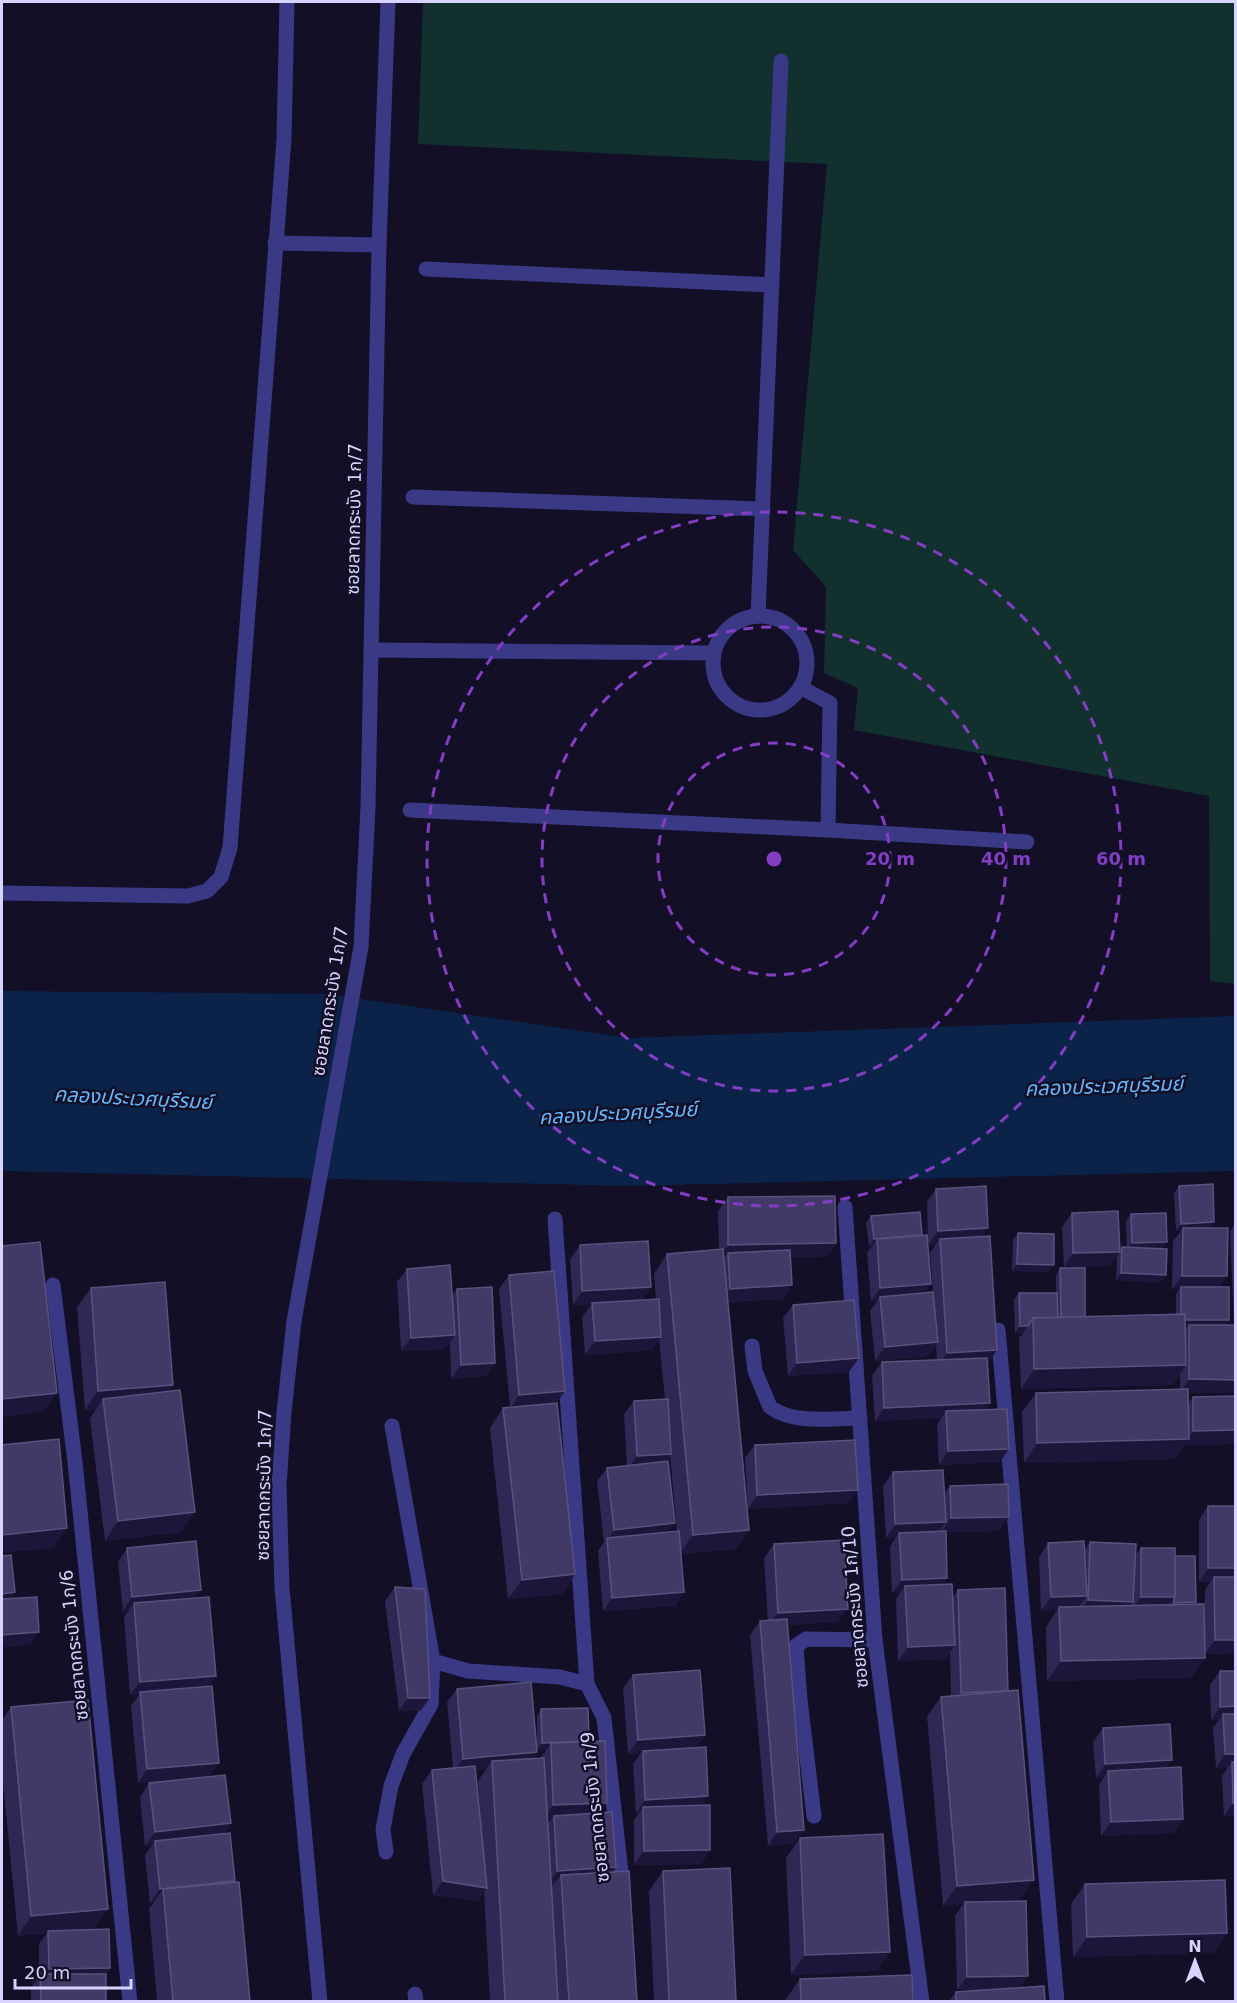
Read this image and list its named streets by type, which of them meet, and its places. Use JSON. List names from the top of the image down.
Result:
{
  "streets": {
    "street": [
      "ซอยลาดกระบัง 1ก/7",
      "ซอยลาดกระบัง 1ก/10",
      "ซอยลาดกระบัง 1ก/6",
      "ซอยลาดกระบัง 1ก/9"
    ]
  },
  "water": ["คลองประเวศบุรีรมย์"],
  "scale_bar": "20 m",
  "north": "top",
  "rings": ["20 m", "40 m", "60 m"]
}
